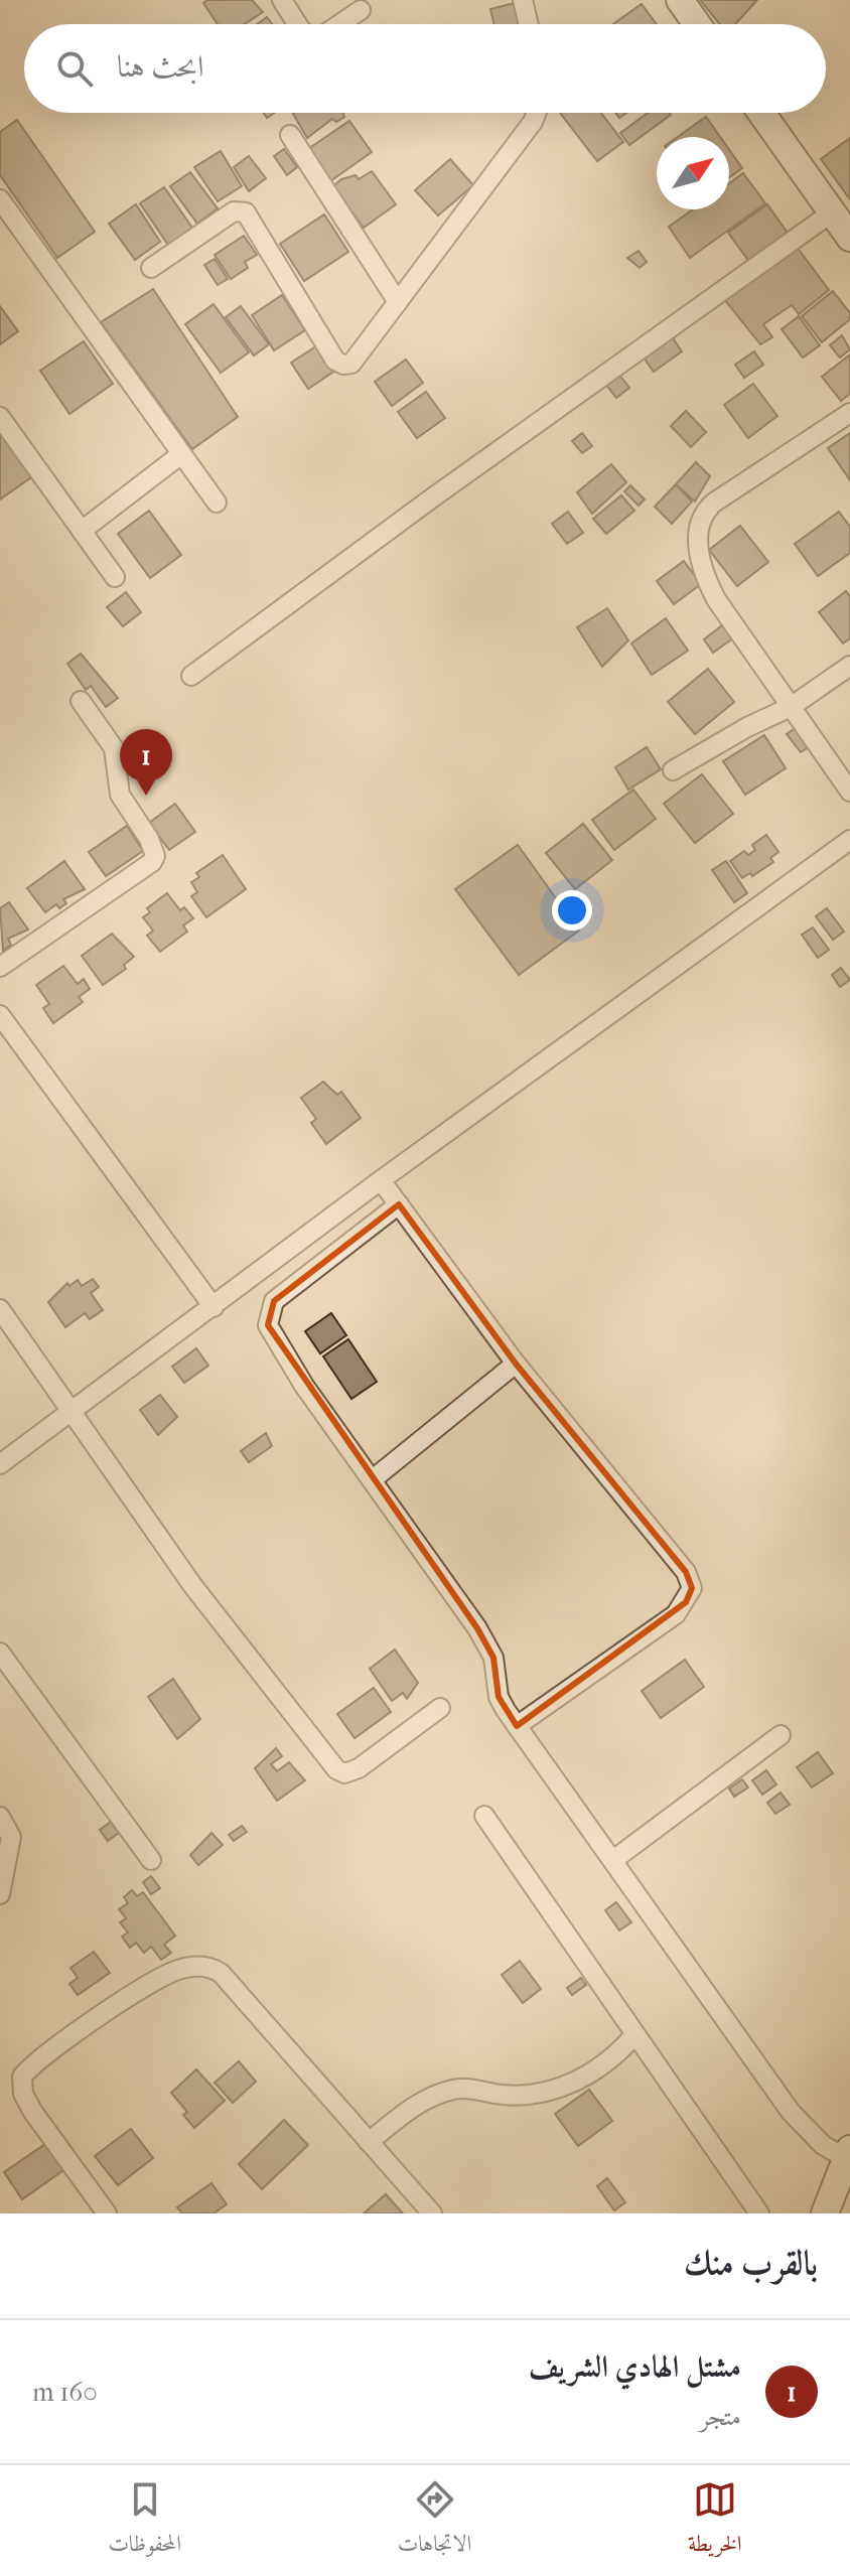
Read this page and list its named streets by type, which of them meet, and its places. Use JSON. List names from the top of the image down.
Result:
{
  "north": "top right",
  "page": {
    "search": "ابحث هنا",
    "pins": "1",
    "heading": "بالقرب منك",
    "list": [
      {
        "mark": "1",
        "name": "مشتل الهادي الشريف",
        "note": "متجر",
        "value": "160 m"
      }
    ],
    "nav": ["الخريطة", "الاتجاهات", "المحفوظات"]
  }
}
